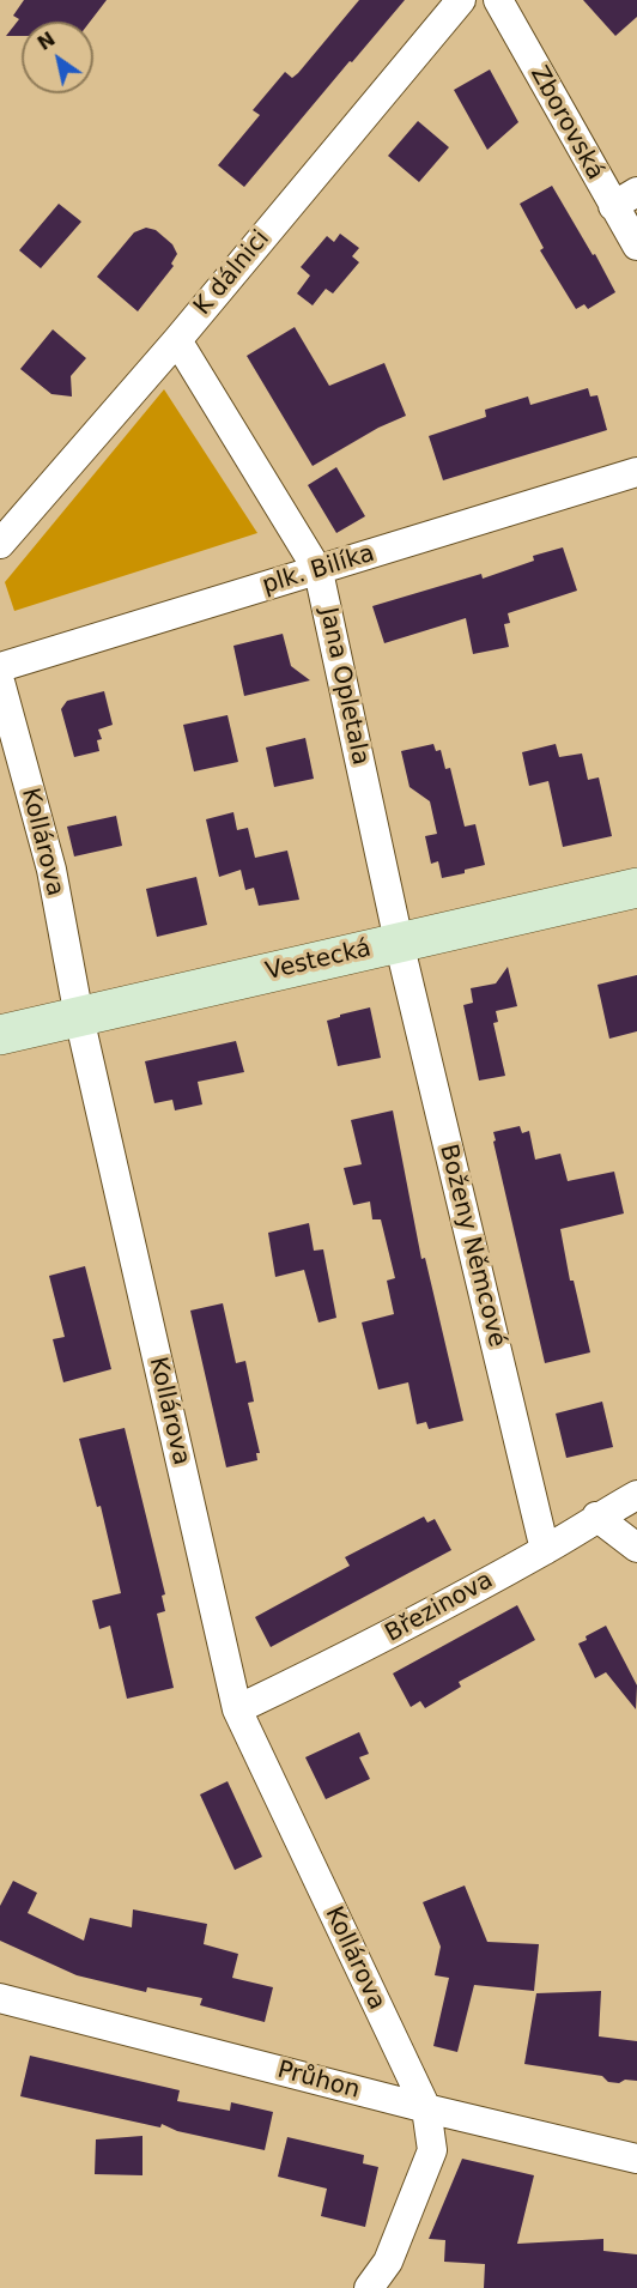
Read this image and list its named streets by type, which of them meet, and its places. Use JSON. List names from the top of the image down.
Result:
{
  "streets": {
    "street": [
      "Zborovská",
      "K dálnici",
      "plk. Bilíka",
      "Jana Opletala",
      "Kollárova",
      "Vestecká",
      "Boženy Němcové",
      "Březinova",
      "Průhon"
    ]
  },
  "crossings": [
    ["K dálnici", "Jana Opletala"],
    ["plk. Bilíka", "Jana Opletala"],
    ["Jana Opletala", "Vestecká"],
    ["Jana Opletala", "Boženy Němcové"],
    ["Kollárova", "Vestecká"],
    ["Kollárova", "Březinova"],
    ["Kollárova", "Průhon"],
    ["Vestecká", "Boženy Němcové"],
    ["Boženy Němcové", "Březinova"]
  ],
  "north": "top left"
}
